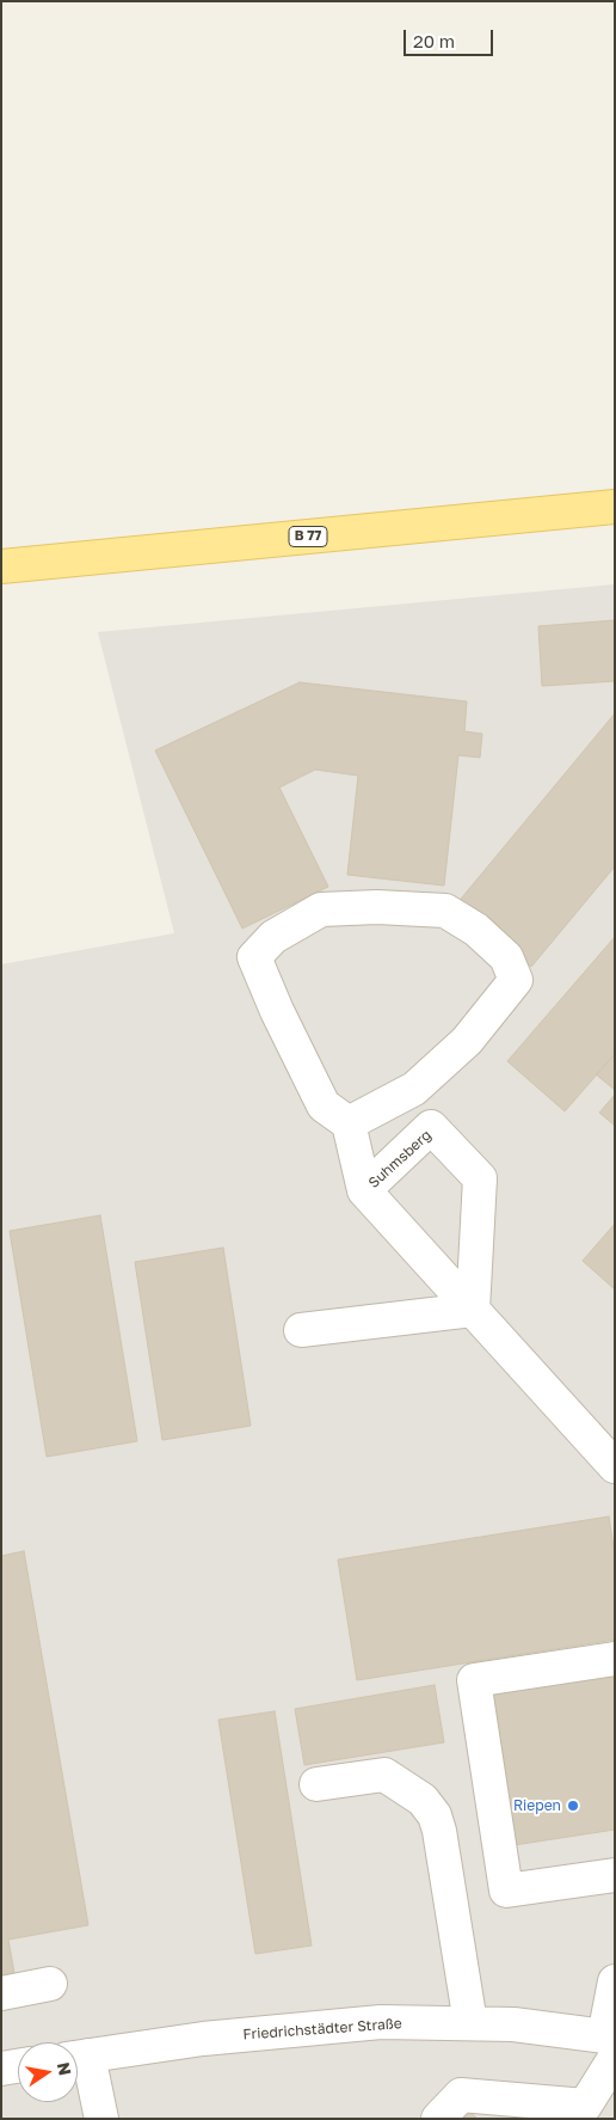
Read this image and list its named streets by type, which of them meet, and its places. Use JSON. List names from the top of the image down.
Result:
{
  "streets": {
    "main road": ["B 77"],
    "street": ["Suhmsberg", "Friedrichstädter Straße"]
  },
  "places": ["Riepen"],
  "scale_bar": "20 m",
  "north": "right"
}
